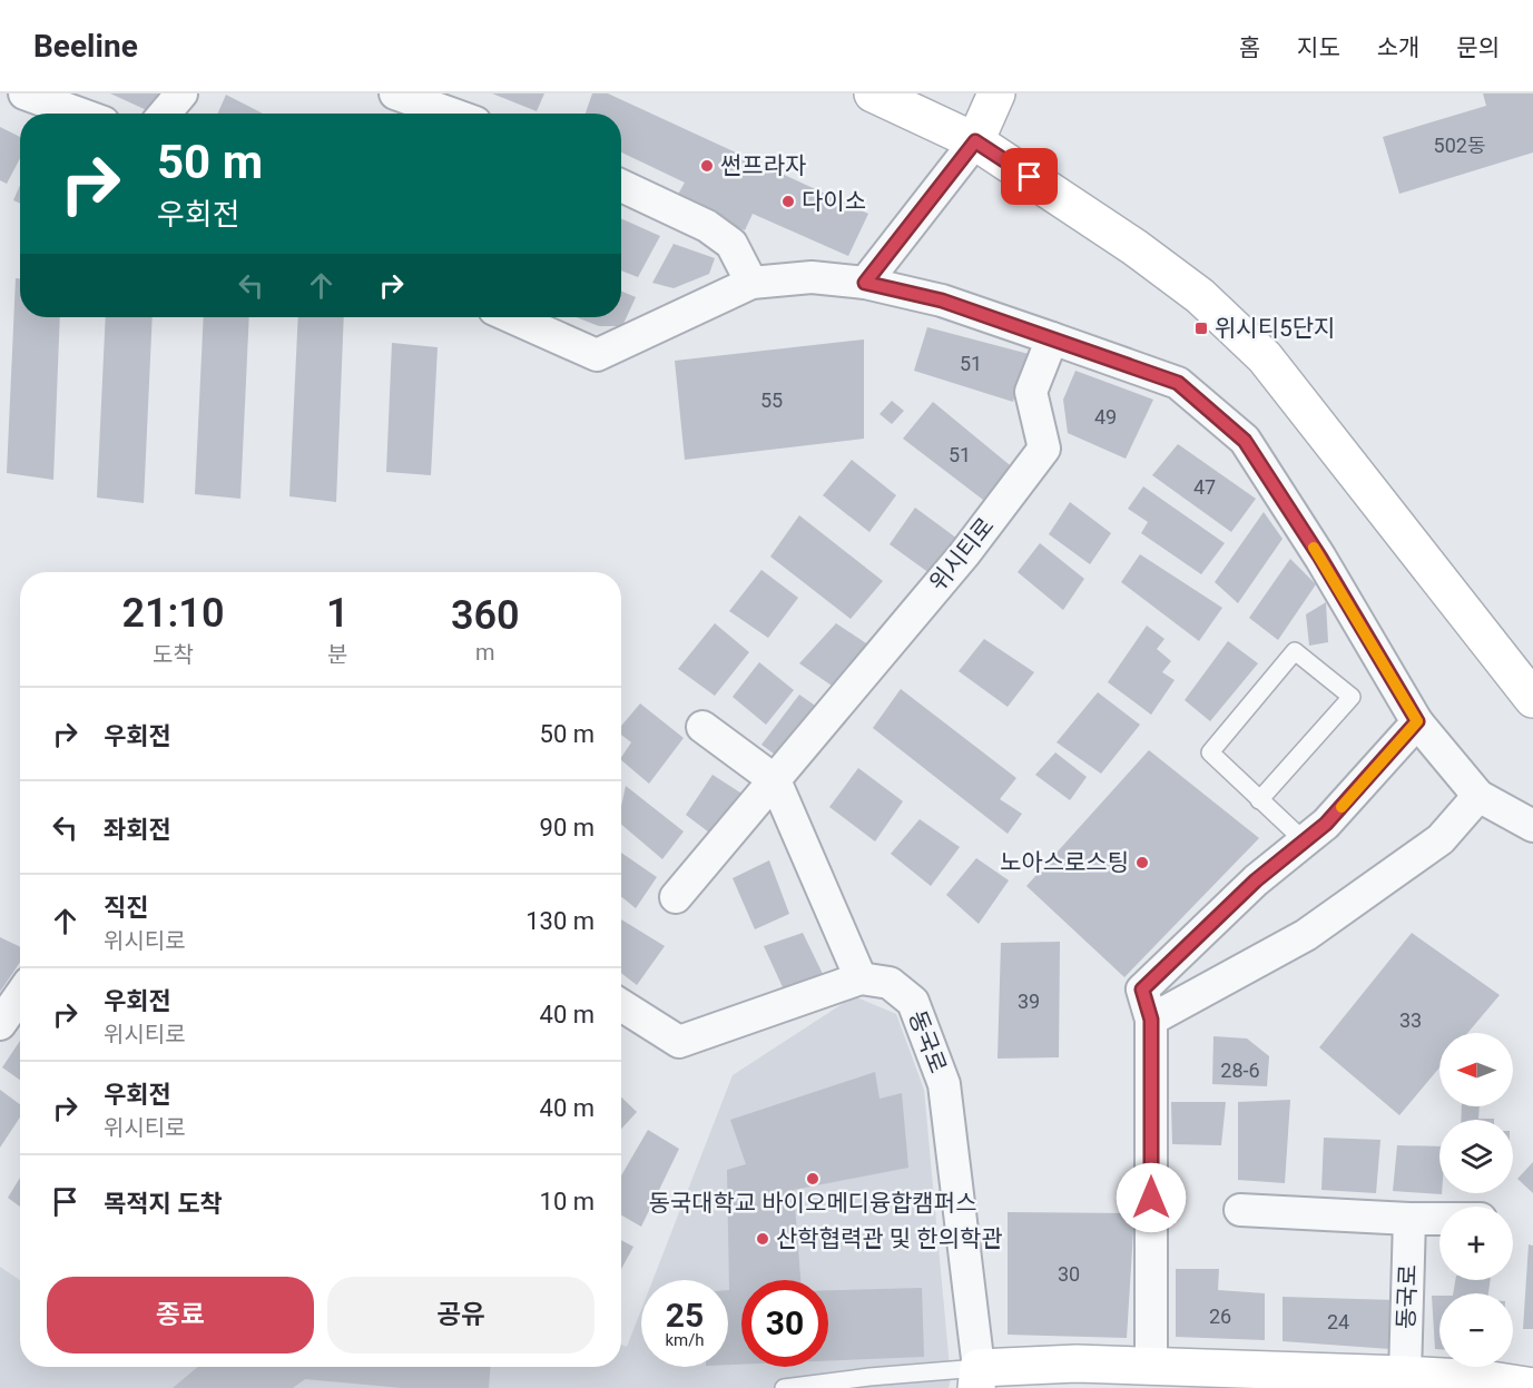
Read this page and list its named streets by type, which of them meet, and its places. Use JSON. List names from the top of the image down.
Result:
{
  "streets": {
    "street": ["위시티로", "동국로"]
  },
  "places": {
    "other": [
      "썬프라자",
      "다이소",
      "노아스로스팅",
      "동국대학교 바이오메디융합캠퍼스",
      "산학협력관 및 한의학관"
    ],
    "transit": ["위시티5단지"]
  },
  "house_numbers": [
    "502동",
    "51",
    "55",
    "49",
    "51",
    "47",
    "39",
    "33",
    "28-6",
    "30",
    "26",
    "24"
  ],
  "north": "left",
  "page": {
    "header": "Beeline",
    "nav": [
      "홈",
      "지도",
      "소개",
      "문의"
    ],
    "turn": ["50 m", "우회전"],
    "eta": [
      "21:10",
      "도착",
      "1",
      "분",
      "360",
      "m"
    ],
    "list": [
      {
        "name": "우회전",
        "value": "50 m"
      },
      {
        "name": "좌회전",
        "value": "90 m"
      },
      {
        "name": "직진",
        "note": "위시티로",
        "value": "130 m"
      },
      {
        "name": "우회전",
        "note": "위시티로",
        "value": "40 m"
      },
      {
        "name": "우회전",
        "note": "위시티로",
        "value": "40 m"
      },
      {
        "name": "목적지 도착",
        "value": "10 m"
      }
    ],
    "map_buttons": ["+", "−"],
    "buttons": ["종료", "공유"],
    "speed": "25 km/h",
    "limit": "30"
  }
}
